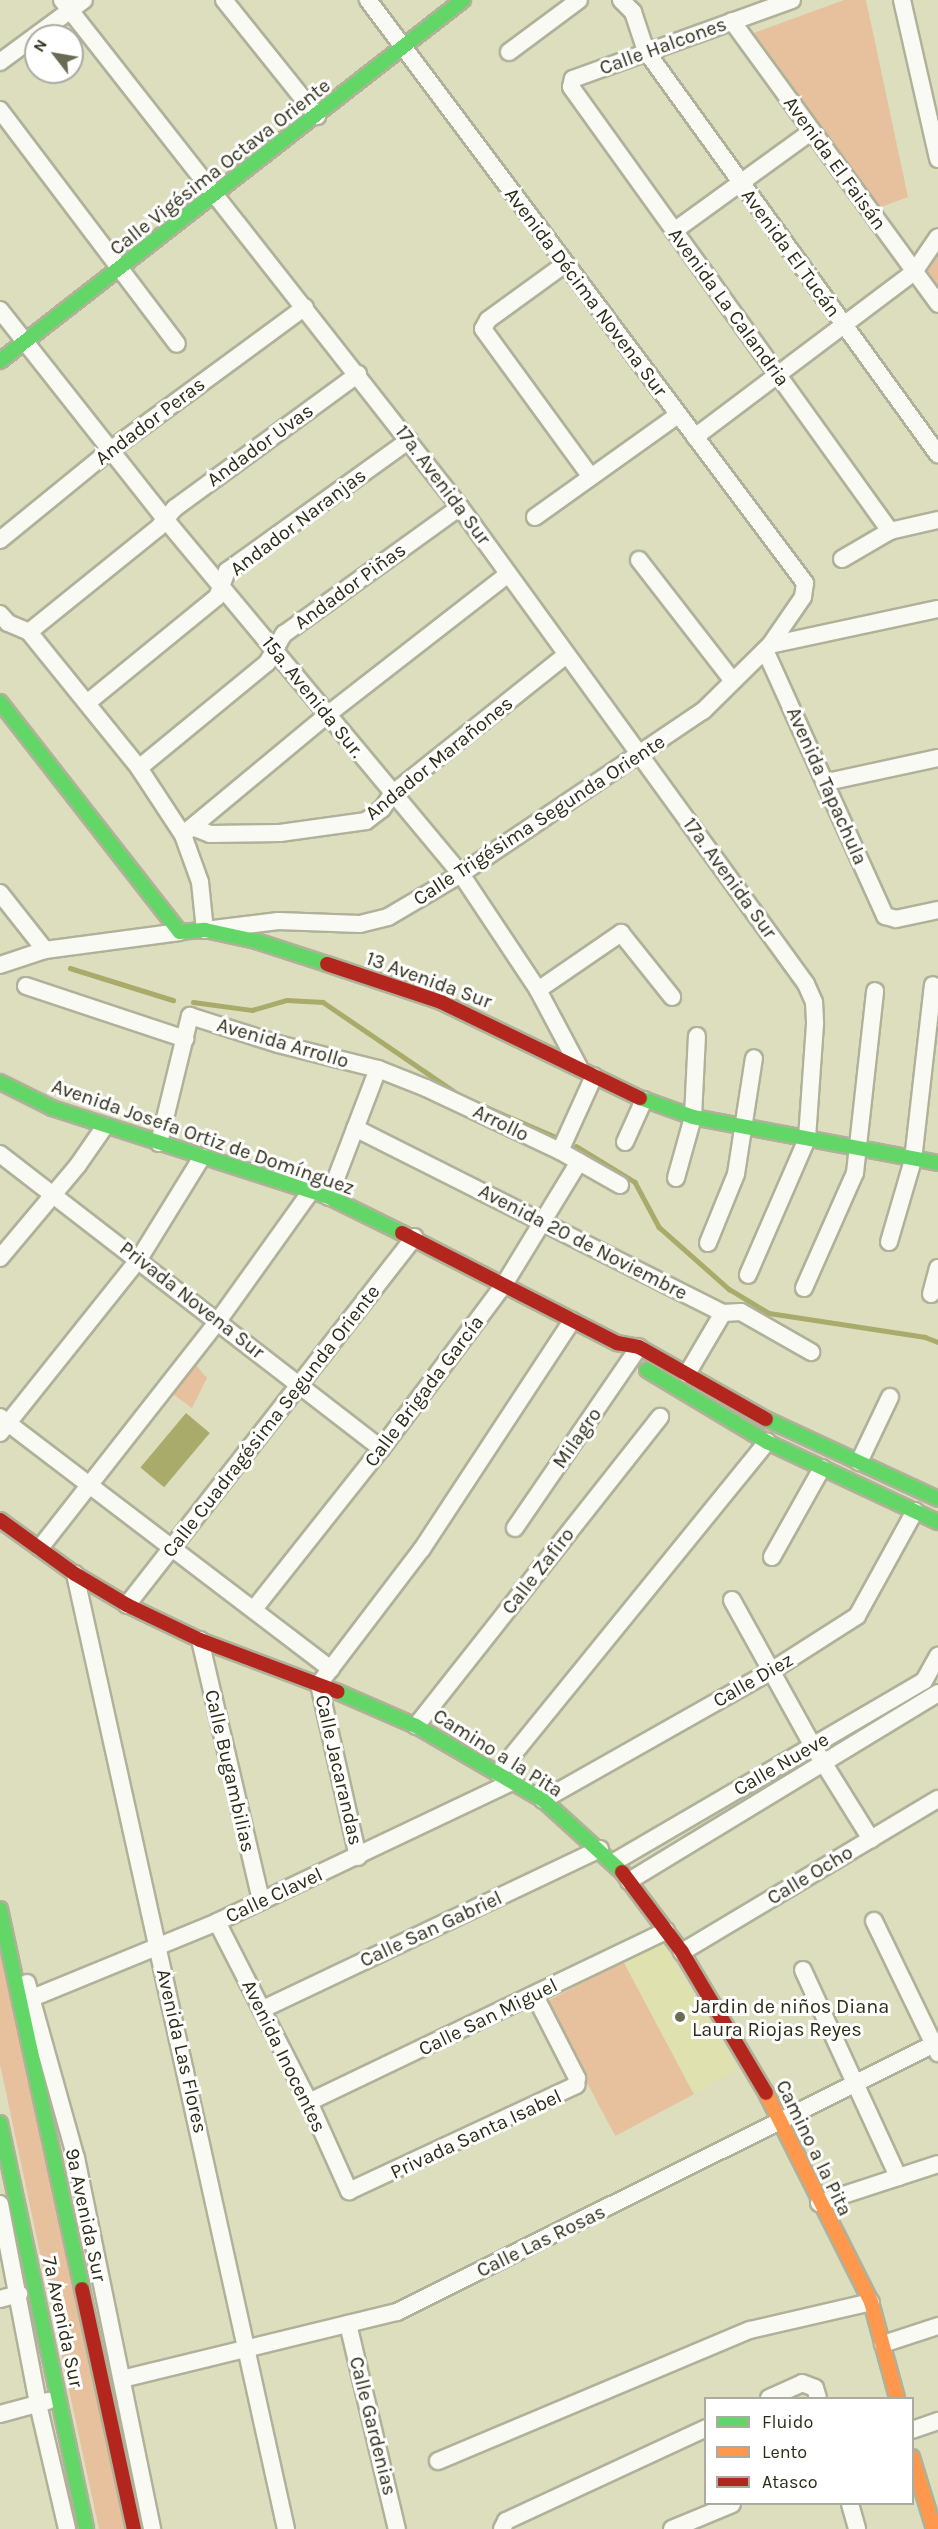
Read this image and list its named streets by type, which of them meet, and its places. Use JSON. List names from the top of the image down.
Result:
{
  "streets": {
    "main road": [
      "Calle Vigésima Octava Oriente",
      "13 Avenida Sur",
      "Avenida Josefa Ortiz de Domínguez",
      "Camino a la Pita",
      "9a Avenida Sur",
      "7a Avenida Sur"
    ],
    "street": [
      "Calle Halcones",
      "Avenida El Faisán",
      "Avenida El Tucán",
      "Avenida Décima Novena Sur",
      "Avenida La Calandria",
      "Andador Peras",
      "Andador Uvas",
      "17a. Avenida Sur",
      "Andador Naranjas",
      "Andador Piñas",
      "15a. Avenida Sur.",
      "Andador Marañones",
      "Avenida Tapachula",
      "Calle Trigésima Segunda Oriente",
      "Avenida Arrollo",
      "Arrollo",
      "Avenida 20 de Noviembre",
      "Privada Novena Sur",
      "Calle Brigada García",
      "Calle Cuadragésima Segunda Oriente",
      "Milagro",
      "Calle Zafiro",
      "Calle Diez",
      "Calle Nueve",
      "Calle Jacarandas",
      "Calle Bugambilias",
      "Calle Ocho",
      "Calle Clavel",
      "Calle San Gabriel",
      "Calle San Miguel",
      "Avenida Las Flores",
      "Avenida Inocentes",
      "Privada Santa Isabel",
      "Calle Las Rosas",
      "Calle Gardenias"
    ]
  },
  "crossings": [
    ["Calle Halcones", "Avenida El Faisán"],
    ["Calle Halcones", "Avenida El Tucán"],
    ["Calle Halcones", "Avenida La Calandria"],
    ["Calle Vigésima Octava Oriente", "Avenida Décima Novena Sur"],
    ["Calle Vigésima Octava Oriente", "17a. Avenida Sur"],
    ["Calle Vigésima Octava Oriente", "15a. Avenida Sur."],
    ["Avenida Décima Novena Sur", "Calle Trigésima Segunda Oriente"],
    ["Andador Peras", "17a. Avenida Sur"],
    ["Andador Peras", "15a. Avenida Sur."],
    ["Andador Uvas", "17a. Avenida Sur"],
    ["Andador Uvas", "15a. Avenida Sur."],
    ["17a. Avenida Sur", "Andador Naranjas"],
    ["17a. Avenida Sur", "Andador Piñas"],
    ["17a. Avenida Sur", "Andador Marañones"],
    ["17a. Avenida Sur", "Calle Trigésima Segunda Oriente"],
    ["17a. Avenida Sur", "13 Avenida Sur"],
    ["Andador Naranjas", "15a. Avenida Sur."],
    ["Andador Piñas", "15a. Avenida Sur."],
    ["15a. Avenida Sur.", "Andador Marañones"],
    ["15a. Avenida Sur.", "Calle Trigésima Segunda Oriente"],
    ["15a. Avenida Sur.", "13 Avenida Sur"],
    ["Avenida Tapachula", "Calle Trigésima Segunda Oriente"],
    ["Calle Trigésima Segunda Oriente", "13 Avenida Sur"],
    ["Avenida Arrollo", "Arrollo"],
    ["Arrollo", "Calle Brigada García"],
    ["Avenida Josefa Ortiz de Domínguez", "Calle Brigada García"],
    ["Avenida Josefa Ortiz de Domínguez", "Calle Cuadragésima Segunda Oriente"],
    ["Avenida Josefa Ortiz de Domínguez", "Milagro"],
    ["Avenida Josefa Ortiz de Domínguez", "Calle Diez"],
    ["Avenida 20 de Noviembre", "Calle Brigada García"],
    ["Privada Novena Sur", "Calle Brigada García"],
    ["Privada Novena Sur", "Calle Cuadragésima Segunda Oriente"],
    ["Calle Cuadragésima Segunda Oriente", "Camino a la Pita"],
    ["Calle Zafiro", "Camino a la Pita"],
    ["Calle Diez", "Camino a la Pita"],
    ["Camino a la Pita", "Calle Nueve"],
    ["Camino a la Pita", "Calle Jacarandas"],
    ["Camino a la Pita", "Calle Bugambilias"],
    ["Camino a la Pita", "Calle Ocho"],
    ["Camino a la Pita", "Calle Clavel"],
    ["Camino a la Pita", "Calle San Gabriel"],
    ["Camino a la Pita", "Calle San Miguel"],
    ["Camino a la Pita", "Avenida Las Flores"],
    ["Camino a la Pita", "Calle Las Rosas"],
    ["Calle Jacarandas", "Calle Clavel"],
    ["Calle Bugambilias", "Calle Clavel"],
    ["Calle Clavel", "Avenida Las Flores"],
    ["Calle Clavel", "Avenida Inocentes"],
    ["Calle San Gabriel", "Avenida Inocentes"],
    ["Calle San Miguel", "Avenida Inocentes"],
    ["Calle San Miguel", "Privada Santa Isabel"],
    ["Avenida Las Flores", "Calle Las Rosas"],
    ["Avenida Inocentes", "Privada Santa Isabel"],
    ["Calle Las Rosas", "Calle Gardenias"]
  ],
  "places": ["Jardin de niños Diana Laura Riojas Reyes"],
  "legend": ["Fluido", "Lento", "Atasco"],
  "north": "top left"
}
